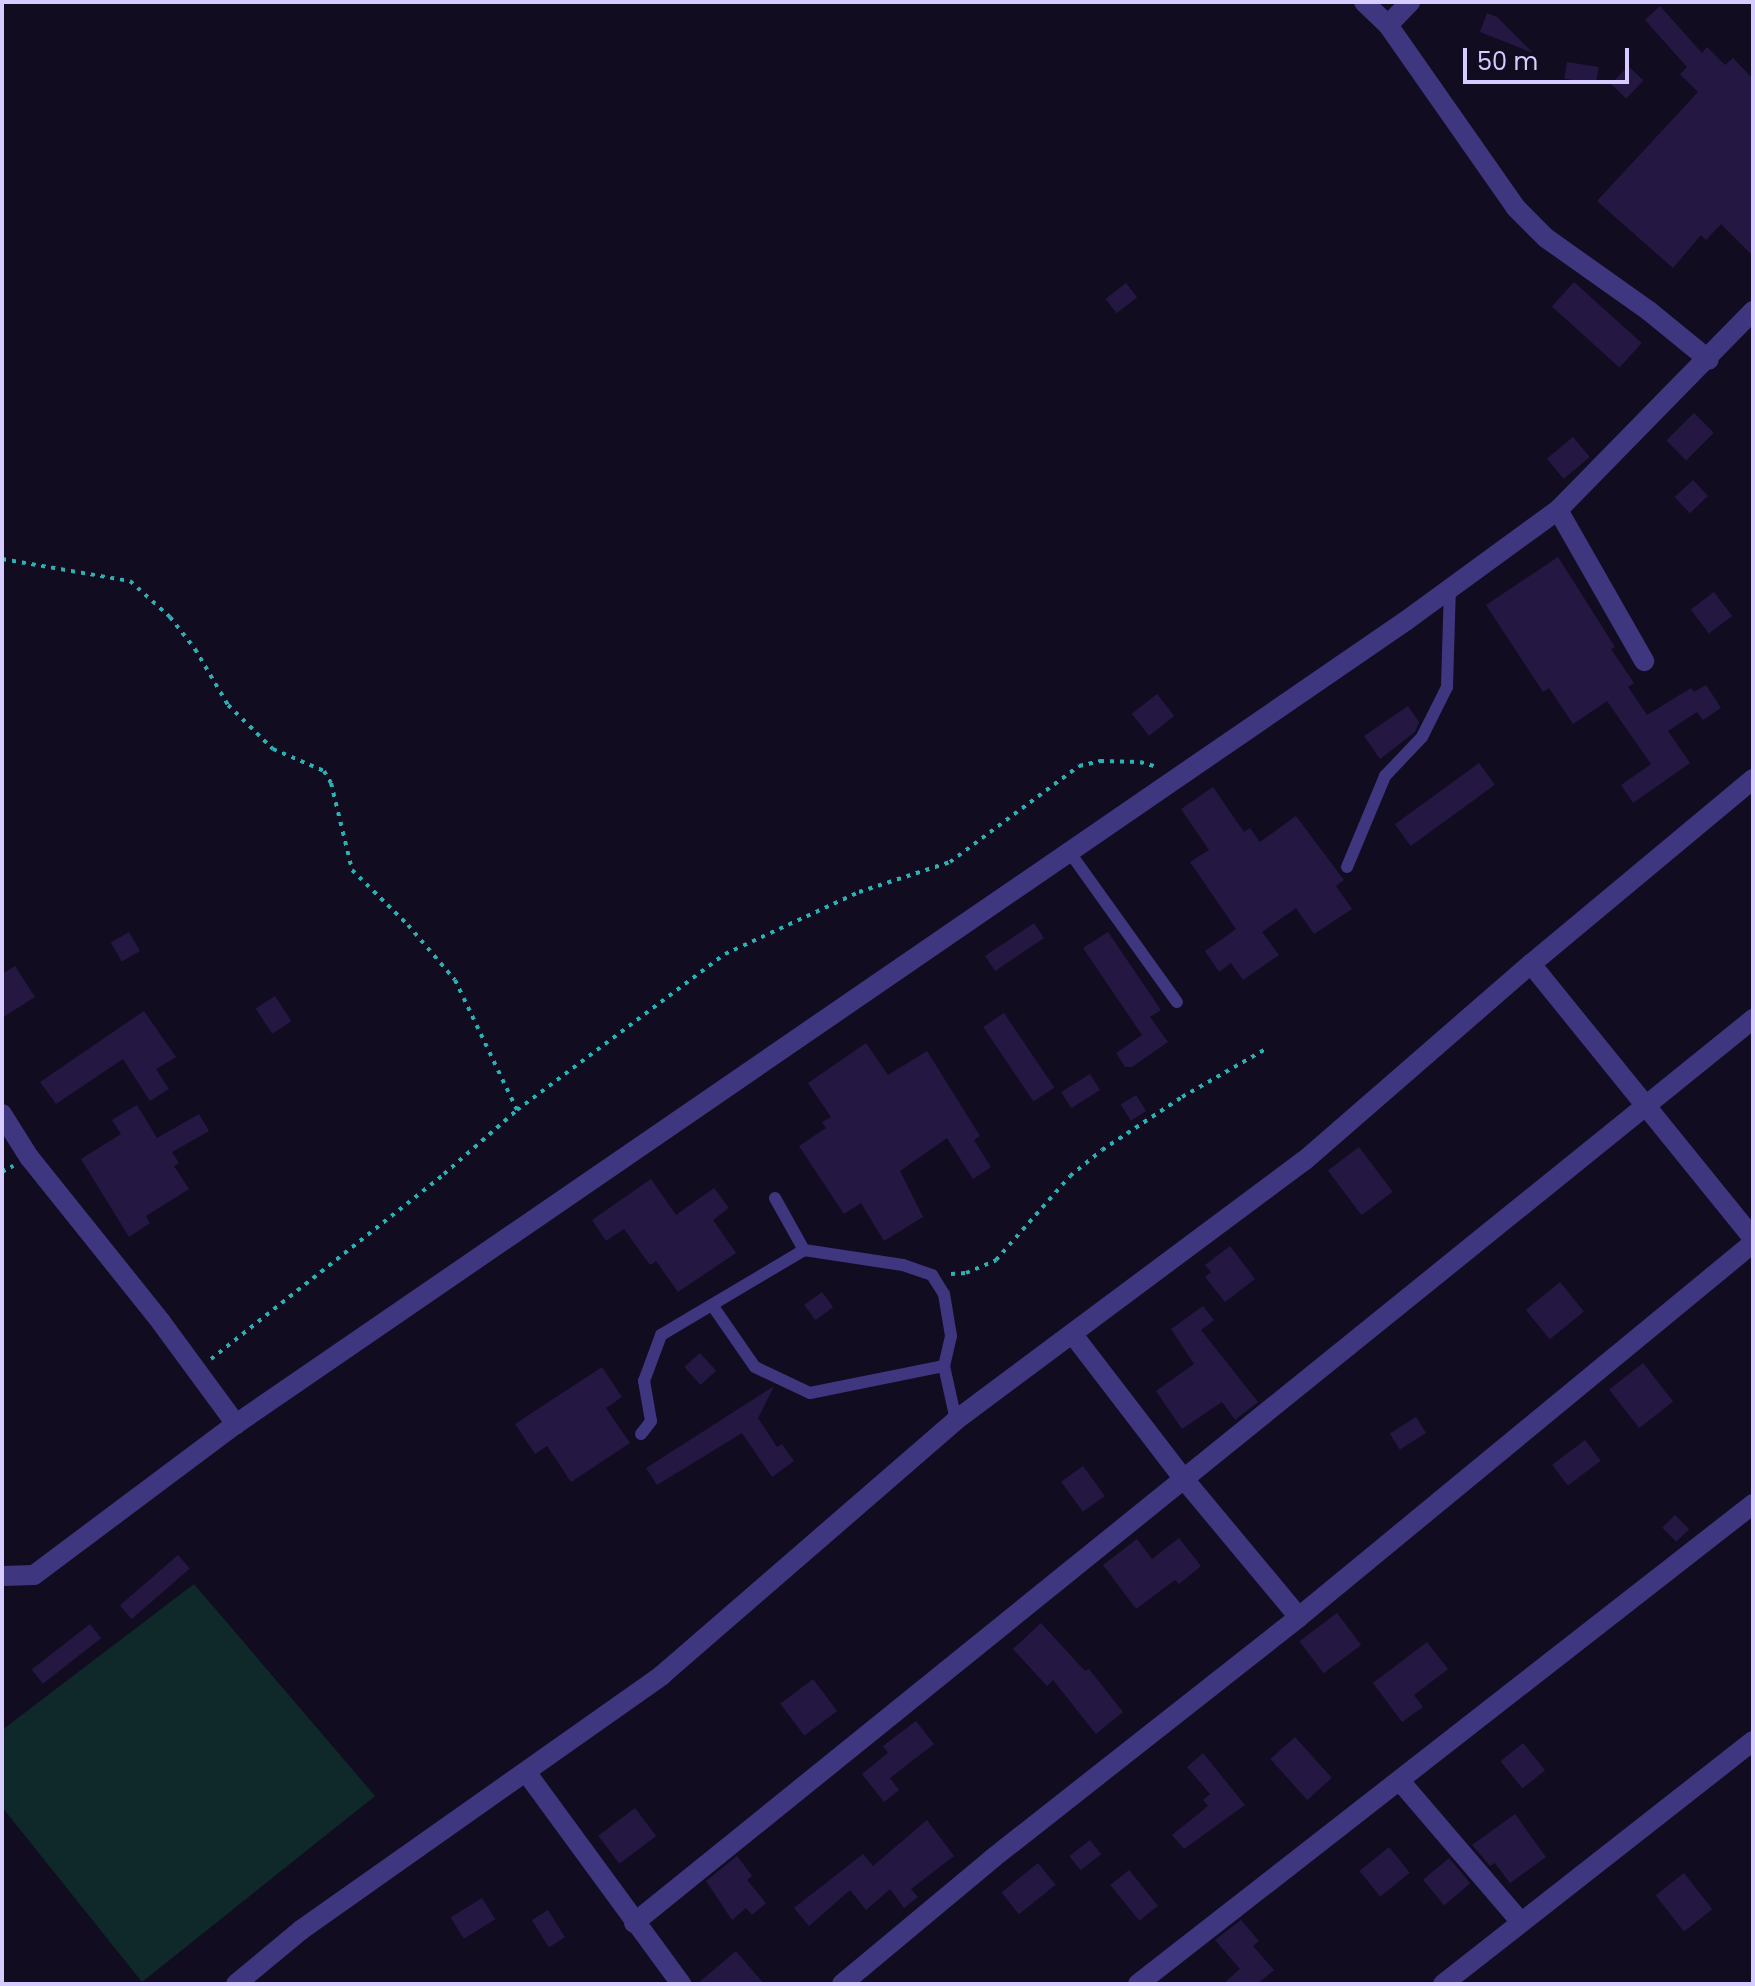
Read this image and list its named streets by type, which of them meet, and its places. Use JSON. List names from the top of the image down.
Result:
{
  "scale_bar": "50 m"
}
